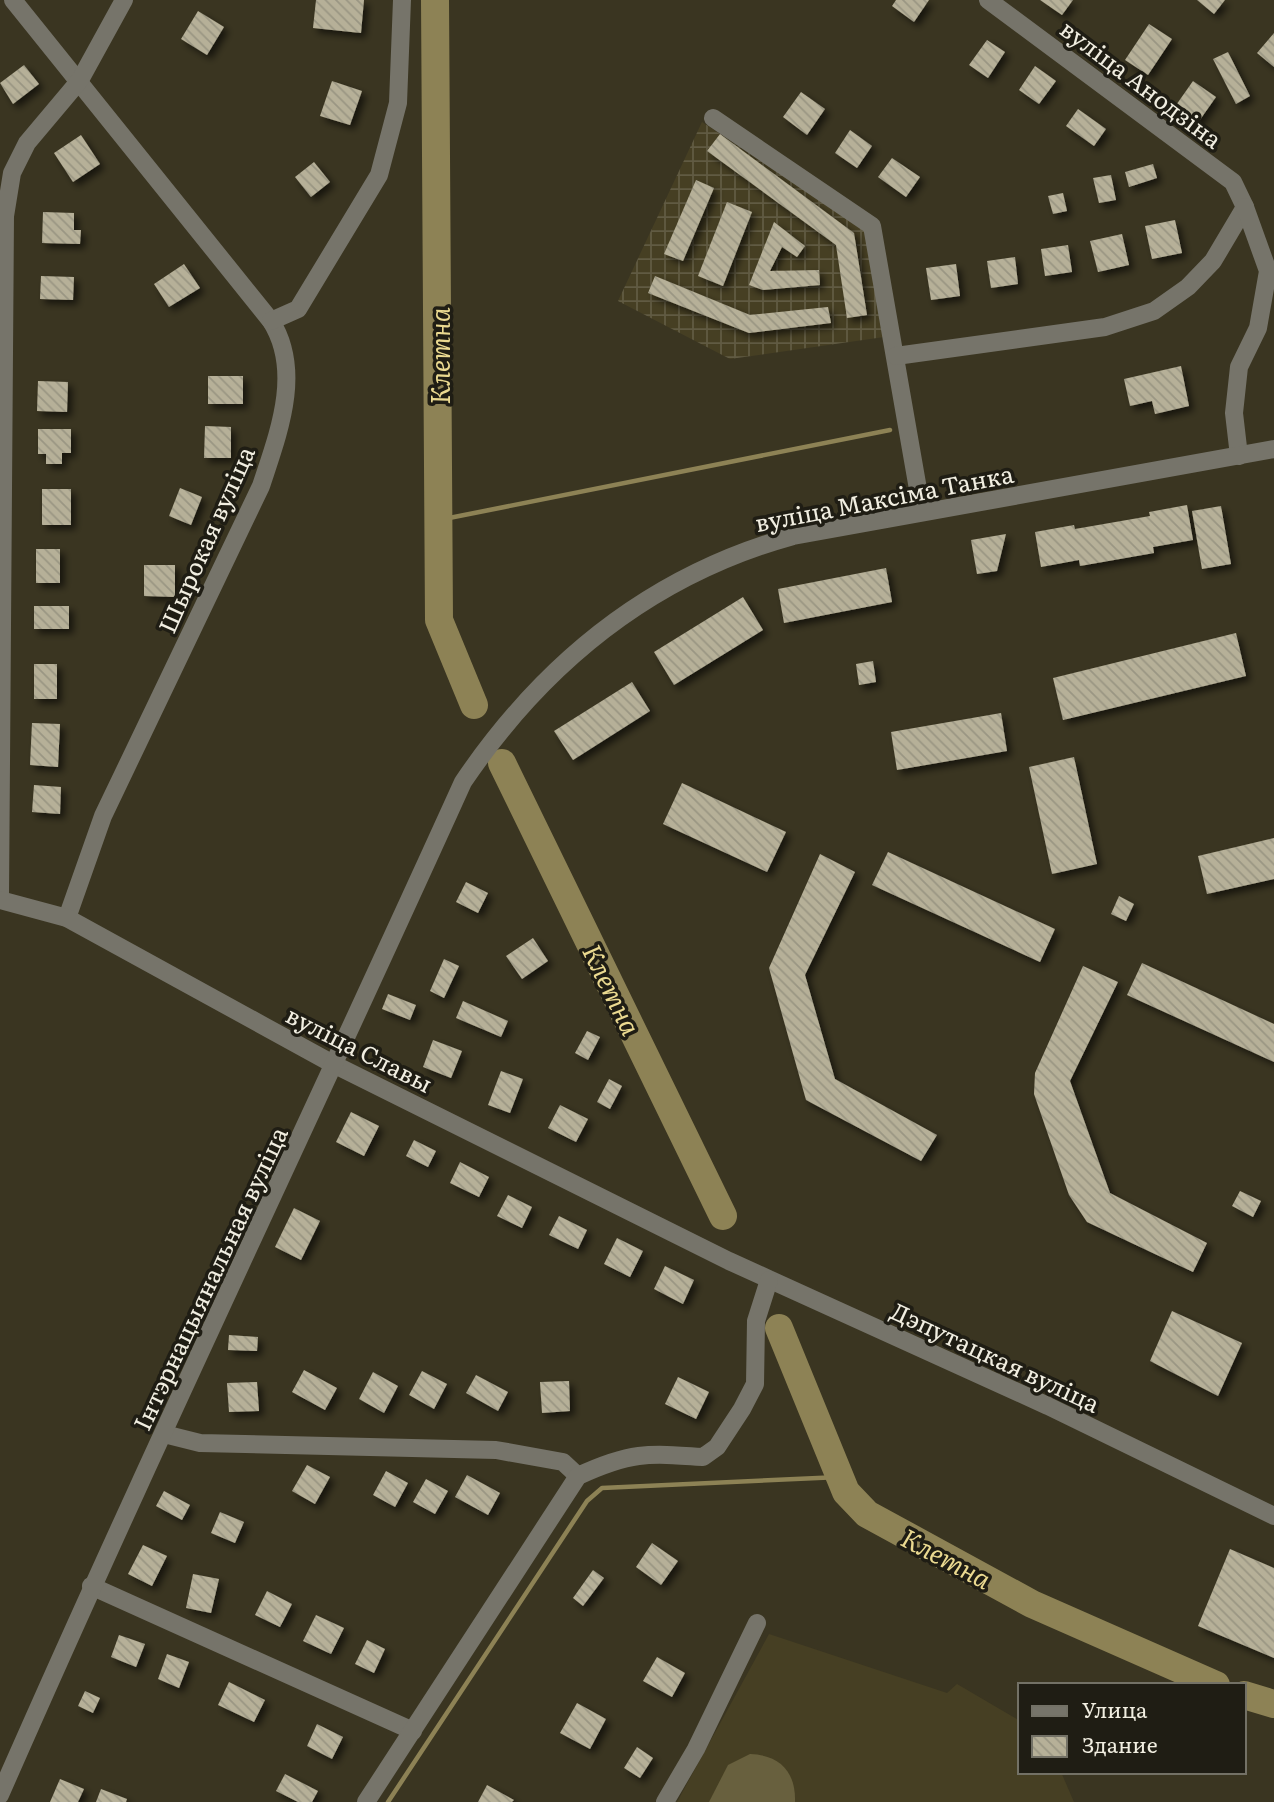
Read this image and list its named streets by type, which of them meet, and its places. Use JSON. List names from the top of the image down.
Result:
{
  "streets": {
    "street": [
      "вуліца Анодзіна",
      "вуліца Максіма Танка",
      "Шырокая вуліца",
      "вуліца Славы",
      "Інтэрнацыянальная вуліца",
      "Дэпутацкая вуліца"
    ]
  },
  "crossings": [
    ["вуліца Максіма Танка", "Інтэрнацыянальная вуліца"],
    ["Шырокая вуліца", "вуліца Славы"],
    ["вуліца Славы", "Інтэрнацыянальная вуліца"],
    ["вуліца Славы", "Дэпутацкая вуліца"]
  ],
  "water": ["Клетна"],
  "legend": ["Улица", "Здание"]
}
